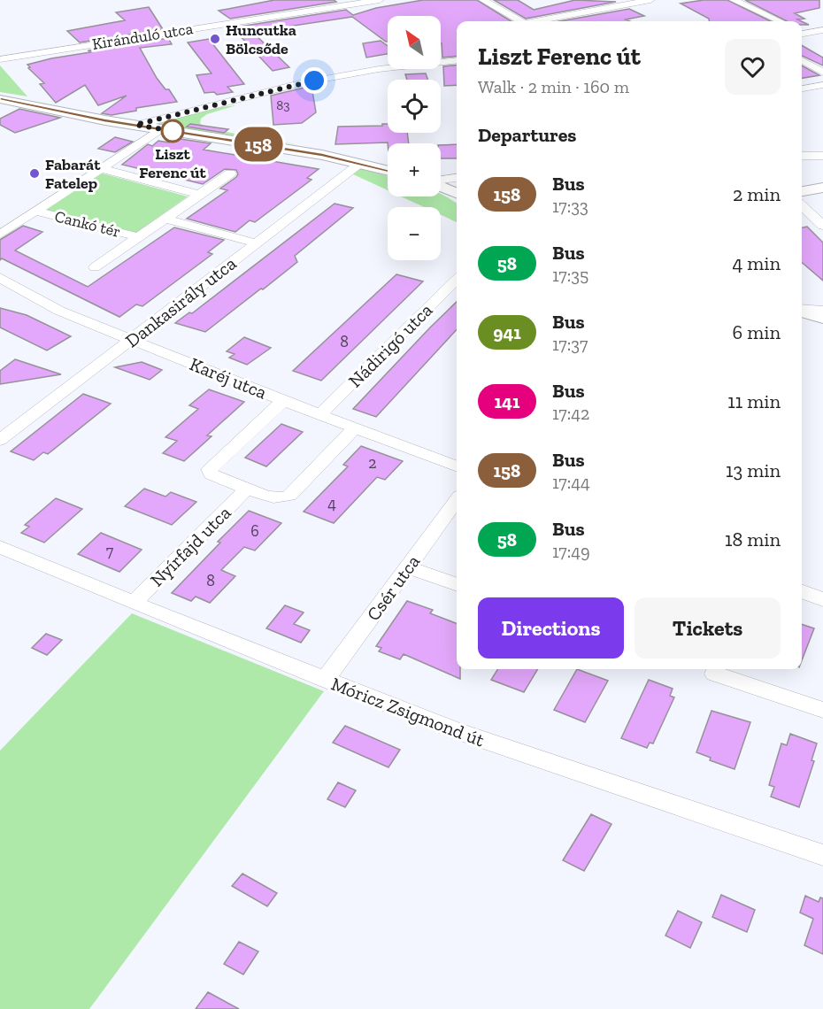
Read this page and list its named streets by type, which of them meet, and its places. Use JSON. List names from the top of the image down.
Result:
{
  "streets": {
    "street": [
      "Kiránduló utca",
      "Cankó tér",
      "Dankasirály utca",
      "Nádirigó utca",
      "Karéj utca",
      "Nyírfajd utca",
      "Csér utca",
      "Móricz Zsigmond út"
    ]
  },
  "crossings": [
    ["Dankasirály utca", "Karéj utca"],
    ["Nádirigó utca", "Karéj utca"],
    ["Karéj utca", "Nyírfajd utca"],
    ["Nyírfajd utca", "Móricz Zsigmond út"],
    ["Csér utca", "Móricz Zsigmond út"]
  ],
  "places": ["Huncutka Bölcsőde", "Liszt Ferenc út", "Fabarát Fatelep"],
  "lines": ["bus line 158"],
  "house_numbers": [
    "83",
    "8",
    "2",
    "4",
    "6",
    "7",
    "8"
  ],
  "north": "top left",
  "page": {
    "on_map": "158",
    "map_buttons": ["+", "−"],
    "heading": [
      ["Liszt Ferenc út", "Walk · 2 min · 160 m"],
      "Departures"
    ],
    "list": [
      {
        "mark": "158",
        "name": "Bus",
        "note": "17:33",
        "value": "2 min"
      },
      {
        "mark": "58",
        "name": "Bus",
        "note": "17:35",
        "value": "4 min"
      },
      {
        "mark": "941",
        "name": "Bus",
        "note": "17:37",
        "value": "6 min"
      },
      {
        "mark": "141",
        "name": "Bus",
        "note": "17:42",
        "value": "11 min"
      },
      {
        "mark": "158",
        "name": "Bus",
        "note": "17:44",
        "value": "13 min"
      },
      {
        "mark": "58",
        "name": "Bus",
        "note": "17:49",
        "value": "18 min"
      }
    ],
    "buttons": ["Directions", "Tickets"]
  }
}
